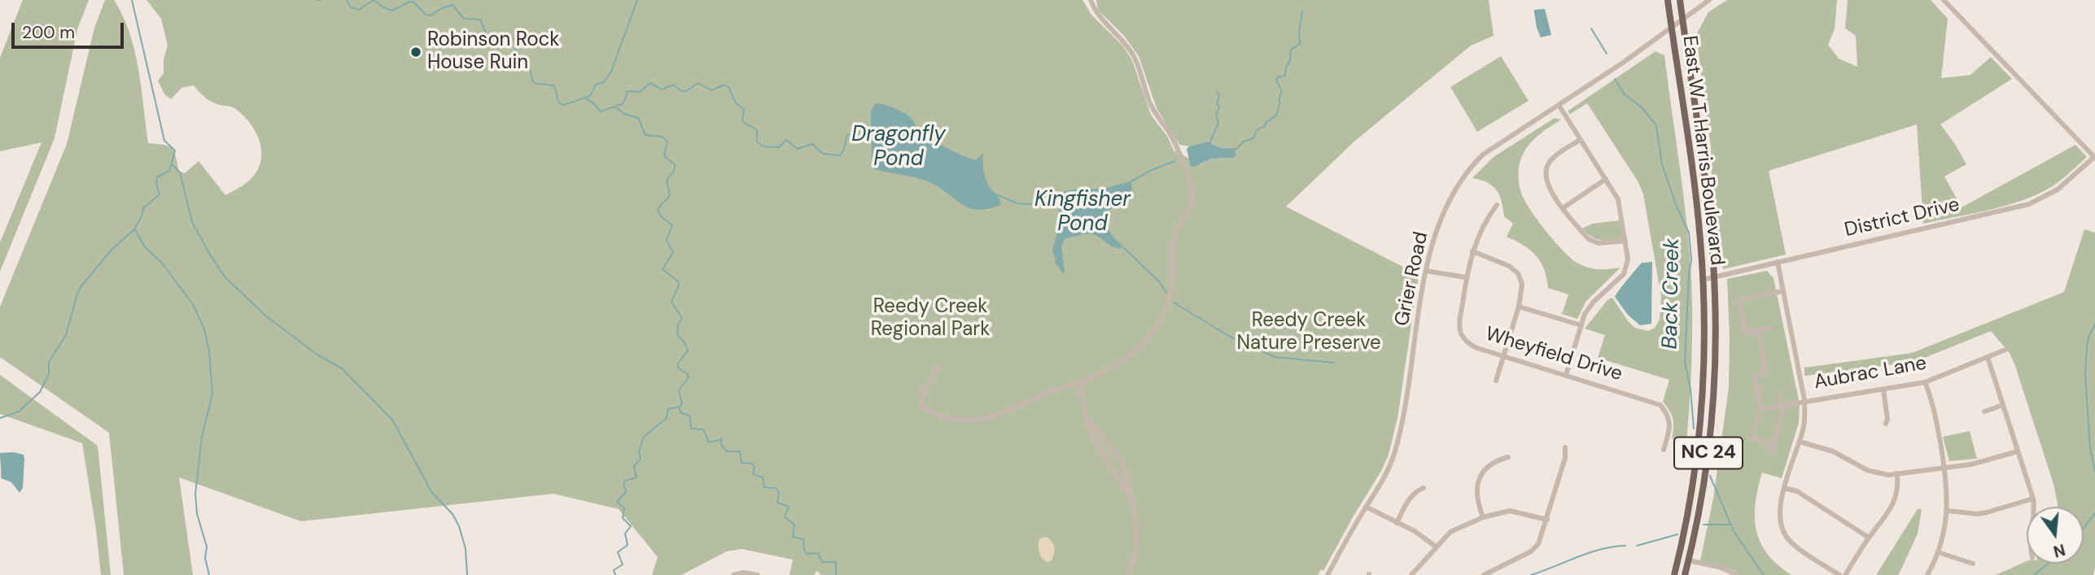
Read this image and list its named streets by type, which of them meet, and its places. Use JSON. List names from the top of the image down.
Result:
{
  "streets": {
    "main road": ["East W T Harris Boulevard", "NC 24"],
    "street": [
      "District Drive",
      "Grier Road",
      "Wheyfield Drive",
      "Aubrac Lane"
    ]
  },
  "crossings": [
    ["East W T Harris Boulevard", "District Drive"],
    ["East W T Harris Boulevard", "Grier Road"]
  ],
  "water": ["Dragonfly Pond", "Kingfisher Pond", "Back Creek"],
  "parks": ["Reedy Creek Regional Park", "Reedy Creek Nature Preserve"],
  "places": ["Robinson Rock House Ruin"],
  "scale_bar": "200 m",
  "north": "bottom"
}
